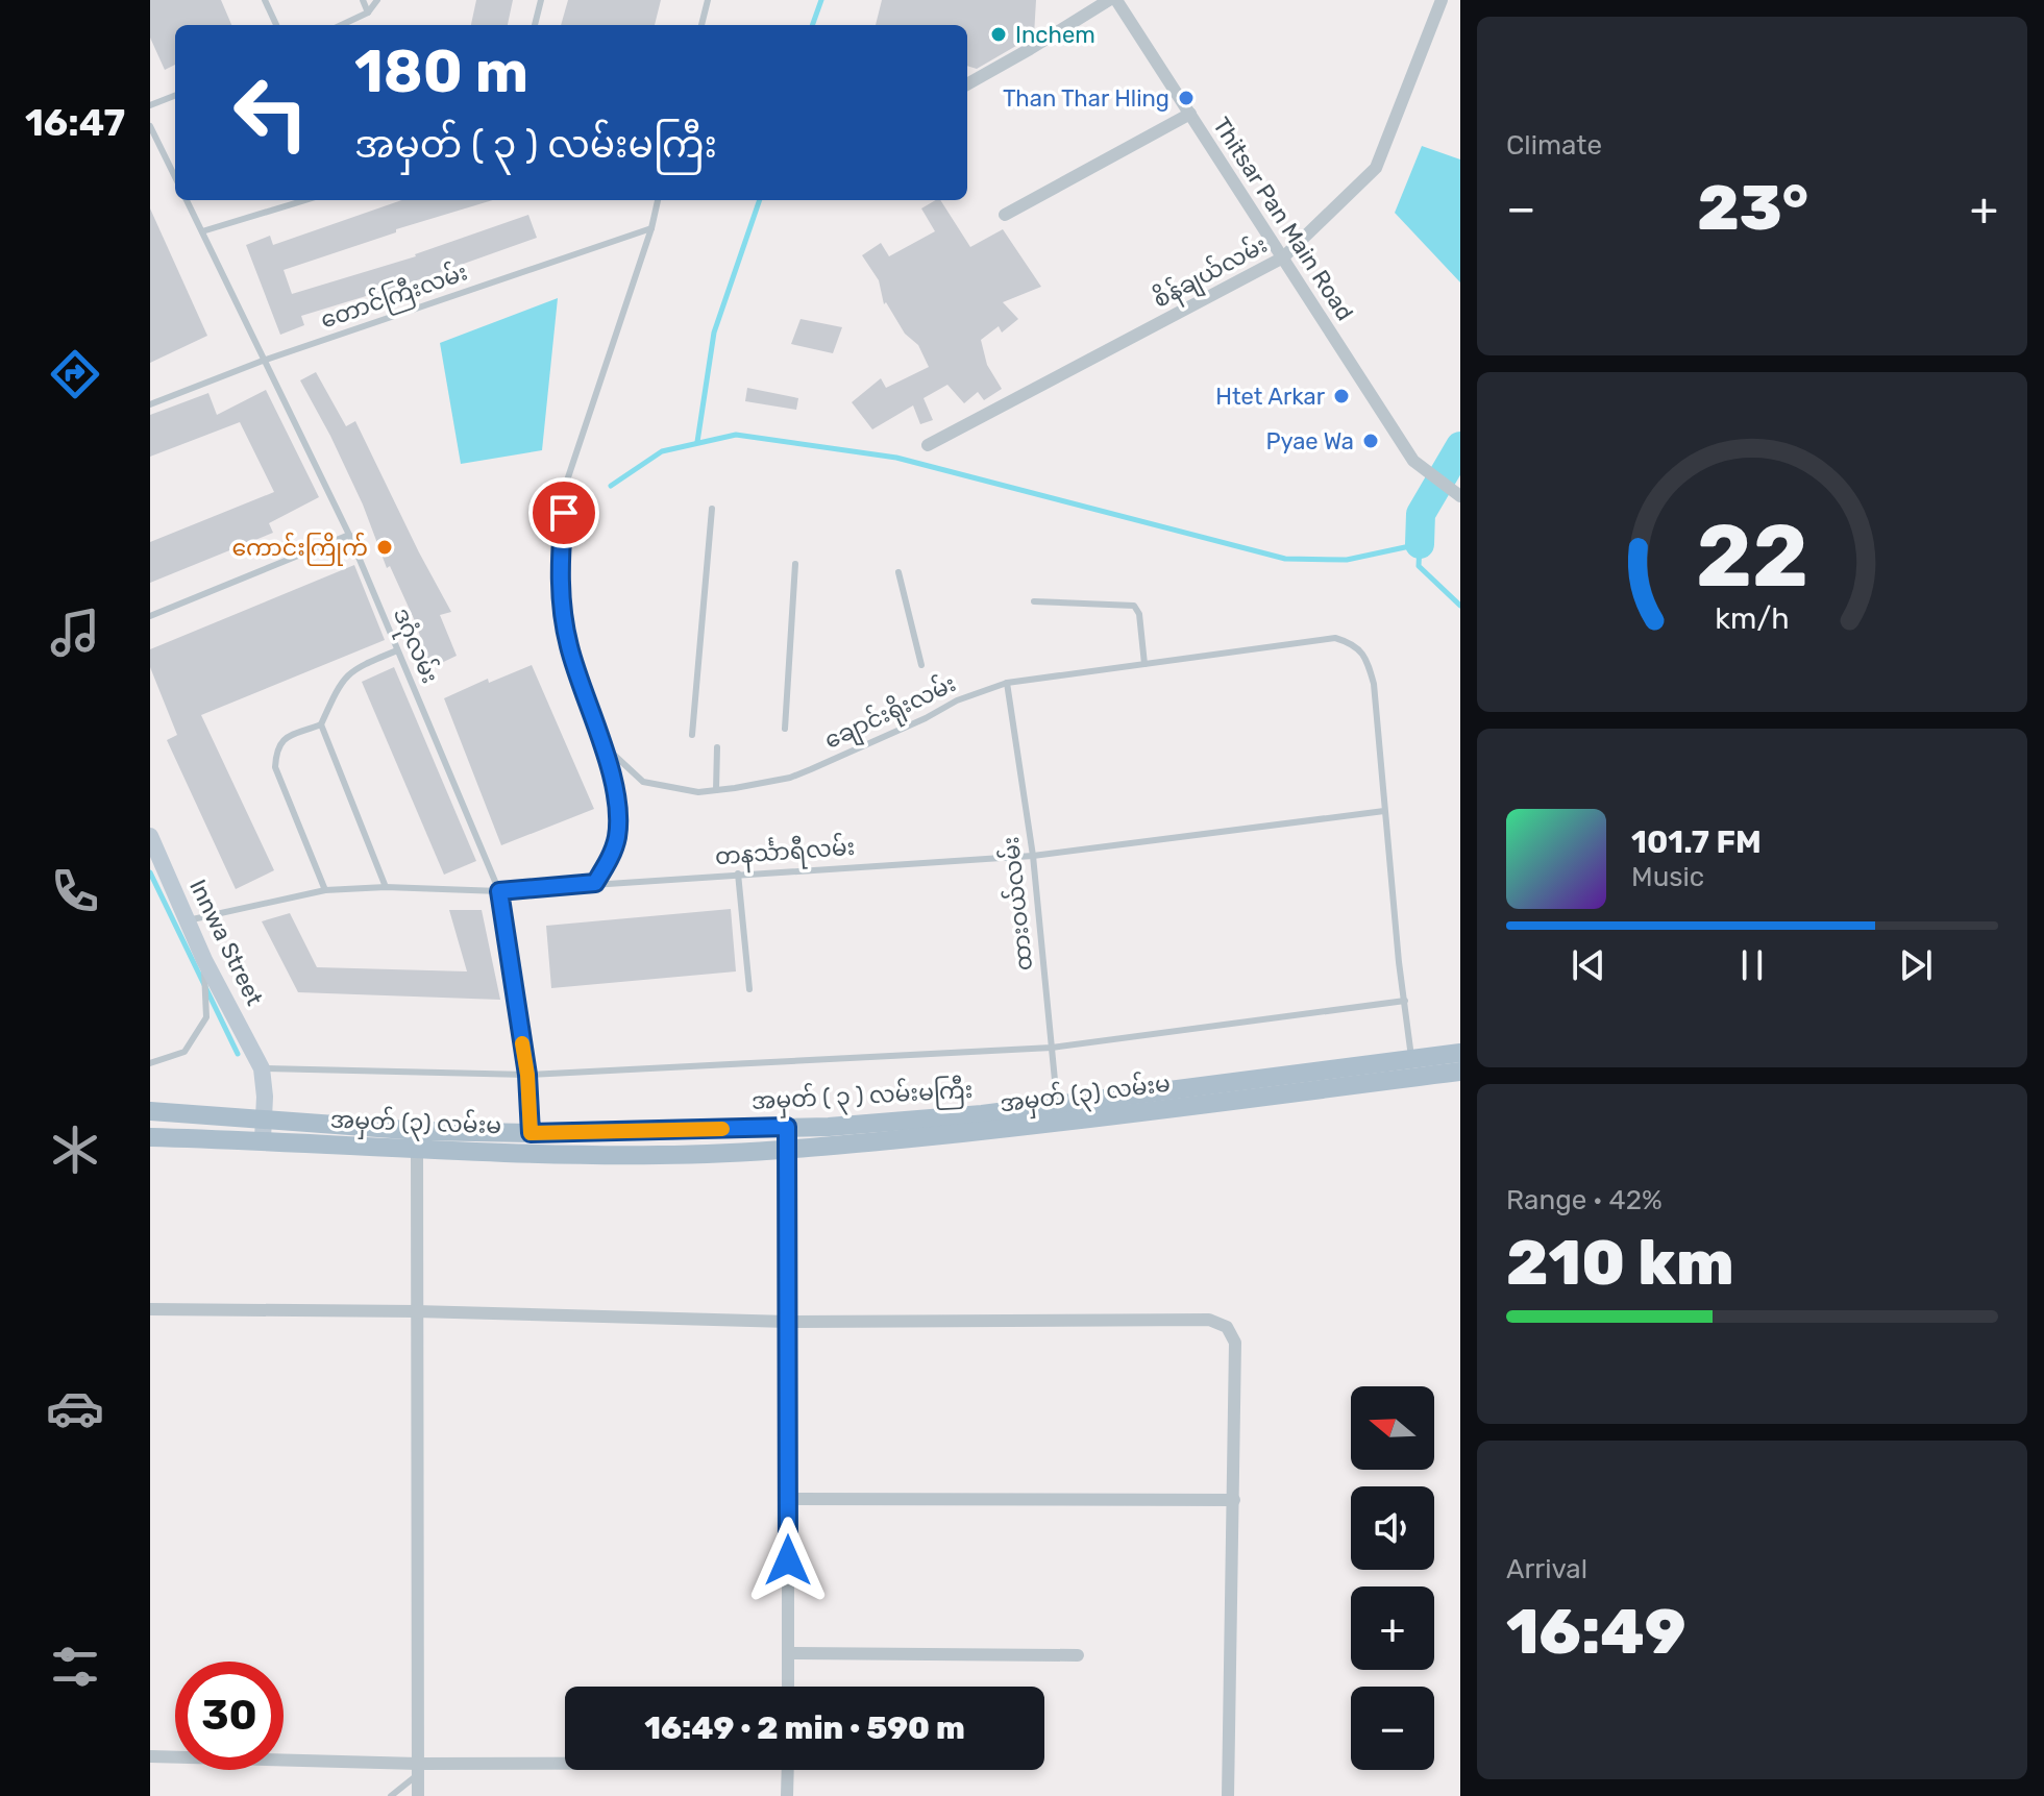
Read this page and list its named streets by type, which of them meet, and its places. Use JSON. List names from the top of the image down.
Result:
{
  "streets": {
    "main road": ["အမှတ် (၃) လမ်းမ", "အမှတ် ( ၃ ) လမ်းမကြီး"],
    "street": ["Thitsar Pan Main Road", "စိန်ချယ်လမ်း", "Innwa Street"],
    "lane": [
      "တောင်ကြီးလမ်း",
      "ဒဂုံလမ်း",
      "ချောင်းရိုးလမ်း",
      "တနင်္သာရီလမ်း",
      "ထားဝယ်လမ်း"
    ]
  },
  "crossings": [
    ["Thitsar Pan Main Road", "စိန်ချယ်လမ်း"],
    ["တောင်ကြီးလမ်း", "ဒဂုံလမ်း"],
    ["တောင်ကြီးလမ်း", "ချောင်းရိုးလမ်း"],
    ["ဒဂုံလမ်း", "တနင်္သာရီလမ်း"],
    ["ဒဂုံလမ်း", "အမှတ် ( ၃ ) လမ်းမကြီး"],
    ["ချောင်းရိုးလမ်း", "တနင်္သာရီလမ်း"],
    ["ချောင်းရိုးလမ်း", "ထားဝယ်လမ်း"],
    ["ချောင်းရိုးလမ်း", "အမှတ် ( ၃ ) လမ်းမကြီး"],
    ["တနင်္သာရီလမ်း", "ထားဝယ်လမ်း"],
    ["တနင်္သာရီလမ်း", "Innwa Street"],
    ["ထားဝယ်လမ်း", "အမှတ် (၃) လမ်းမ"],
    ["ထားဝယ်လမ်း", "အမှတ် ( ၃ ) လမ်းမကြီး"],
    ["အမှတ် (၃) လမ်းမ", "အမှတ် ( ၃ ) လမ်းမကြီး"]
  ],
  "places": [
    "Inchem",
    "Than Thar Hling",
    "Htet Arkar",
    "Pyae Wa",
    "ကောင်းကြိုက်"
  ],
  "north": "left",
  "page": {
    "tabs": "16:47",
    "tile": [
      "Climate",
      ["Range · 42%", "210 km"],
      ["Arrival", "16:49"]
    ],
    "turn": ["180 m", "အမှတ် ( ၃ ) လမ်းမကြီး"],
    "heat": ["−", "23°", "+"],
    "song": ["101.7 FM", "Music"],
    "map_buttons": ["+", "−"],
    "limit": "30",
    "trip": "16:49 · 2 min · 590 m",
    "gauge": ["22", "km/h"]
  }
}
